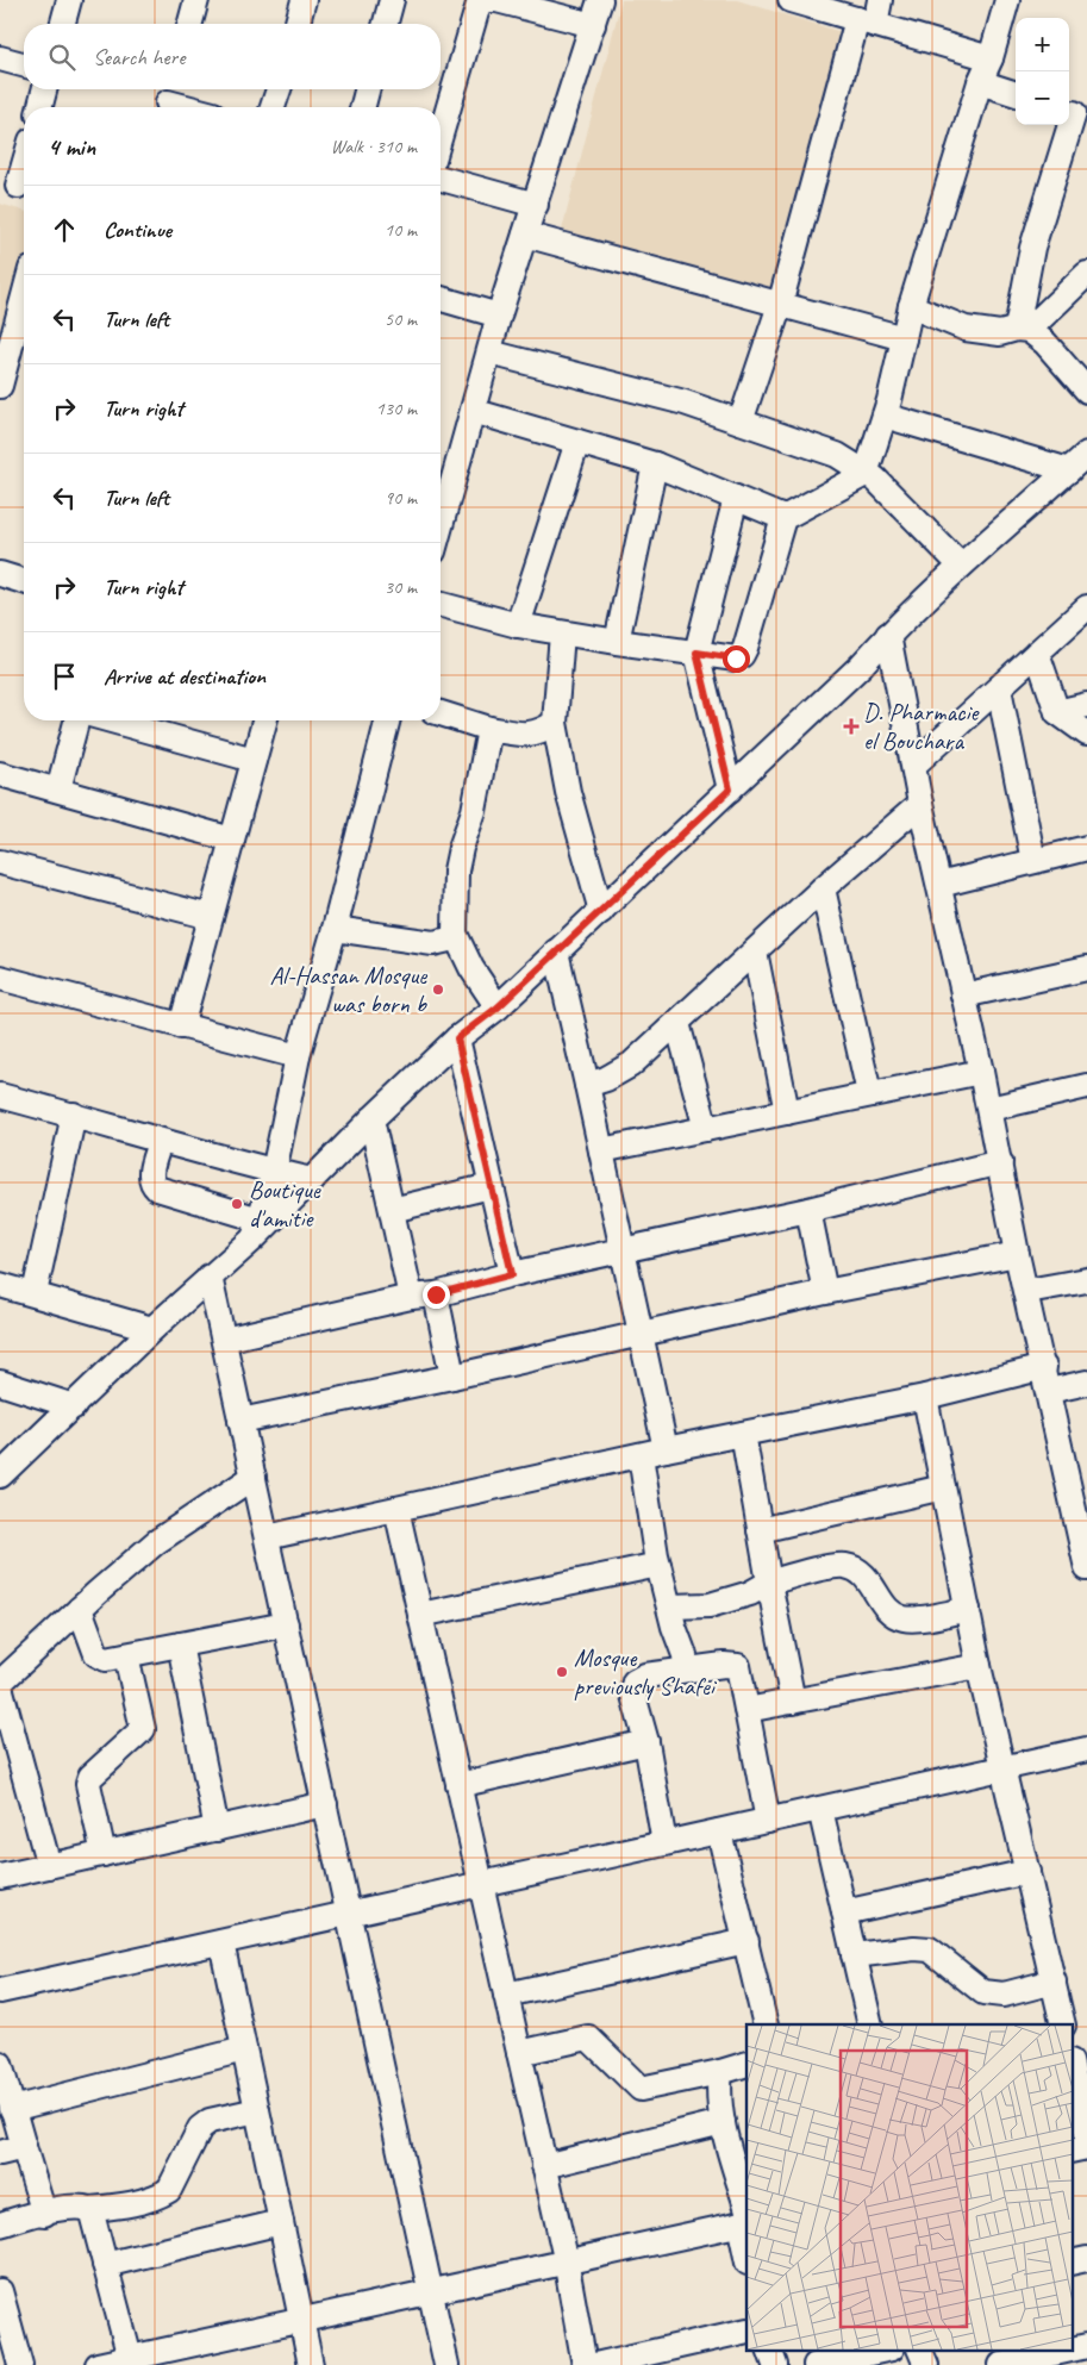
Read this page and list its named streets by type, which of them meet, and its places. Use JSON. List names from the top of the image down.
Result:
{
  "places": {
    "health": ["D. Pharmacie el Bouchara"],
    "other": ["Al-Hassan Mosque was born b", "Boutique d'amitie", "Mosque previously Shafei"]
  },
  "page": {
    "map_buttons": ["+", "−"],
    "search": "Search here",
    "heading": ["4 min", "Walk · 310 m"],
    "list": [
      ["Continue", "10 m"],
      ["Turn left", "50 m"],
      ["Turn right", "130 m"],
      ["Turn left", "90 m"],
      ["Turn right", "30 m"],
      "Arrive at destination"
    ]
  }
}
